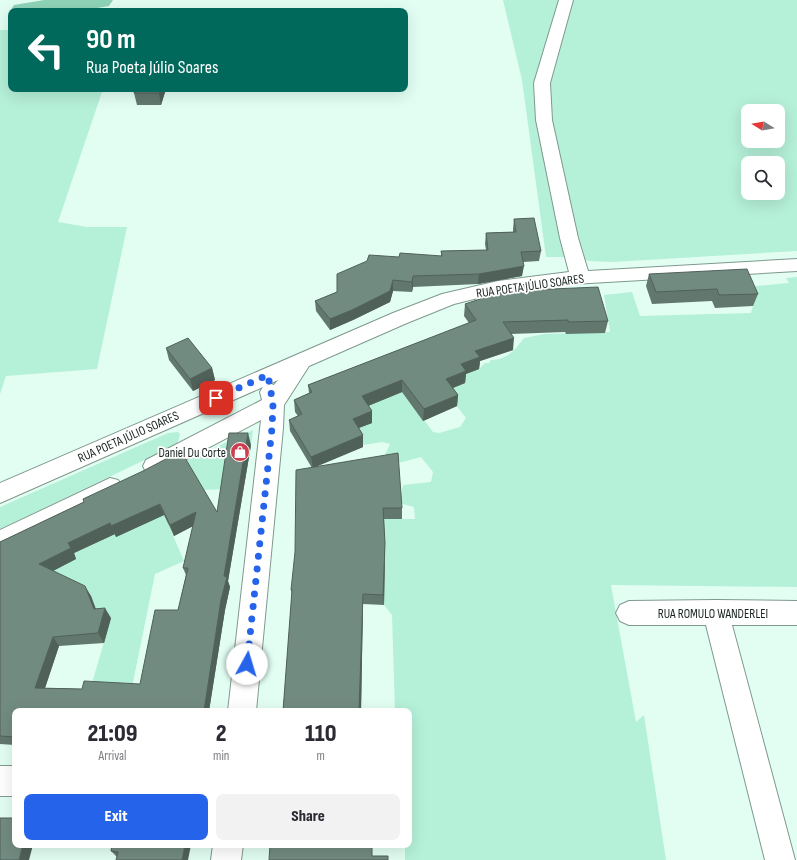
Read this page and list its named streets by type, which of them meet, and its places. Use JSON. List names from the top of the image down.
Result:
{
  "streets": {
    "street": ["RUA POETA JÚLIO SOARES", "RUA ROMULO WANDERLEI"]
  },
  "places": {
    "shop": ["Daniel Du Corte"]
  },
  "north": "left",
  "page": {
    "turn": ["90 m", "Rua Poeta Júlio Soares"],
    "eta": [
      "21:09",
      "Arrival",
      "2",
      "min",
      "110",
      "m"
    ],
    "buttons": ["Exit", "Share"]
  }
}
